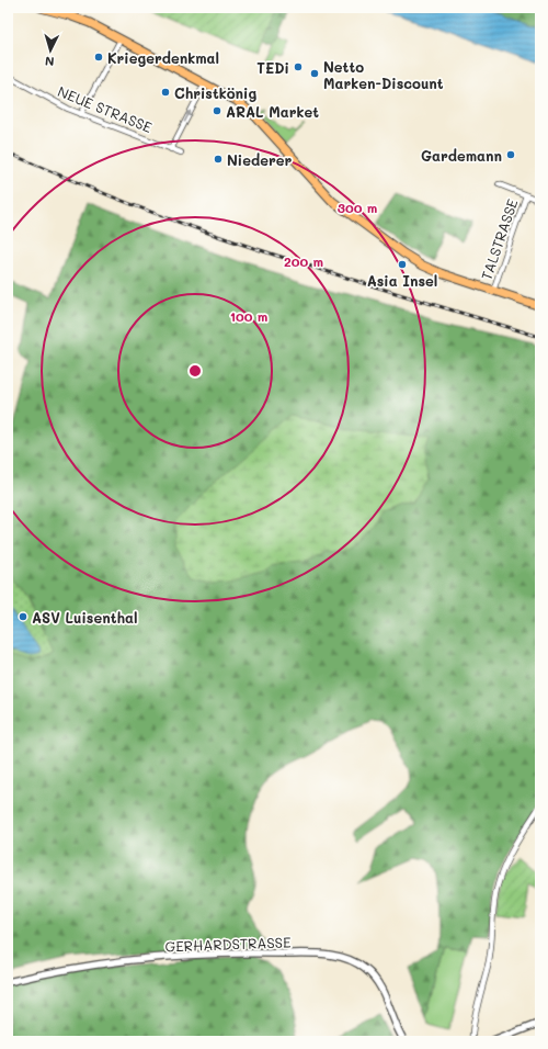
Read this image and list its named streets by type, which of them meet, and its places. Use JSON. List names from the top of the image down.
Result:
{
  "streets": {
    "street": ["NEUE STRASSE", "TALSTRASSE", "GERHARDSTRASSE"]
  },
  "places": [
    "Kriegerdenkmal",
    "TEDi",
    "Netto Marken-Discount",
    "Christkönig",
    "ARAL Market",
    "Gardemann",
    "Niederer",
    "Asia Insel",
    "ASV Luisenthal"
  ],
  "north": "bottom",
  "rings": ["300 m", "200 m", "100 m"]
}
